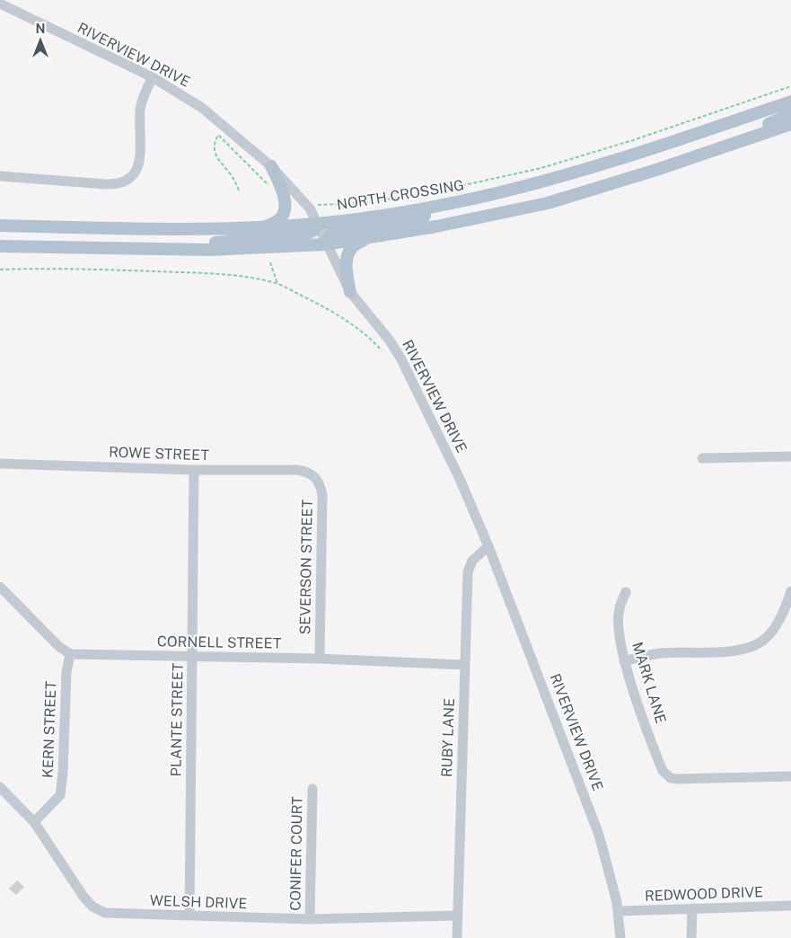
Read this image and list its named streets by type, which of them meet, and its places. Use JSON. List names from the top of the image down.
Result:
{
  "streets": {
    "main road": ["NORTH CROSSING"],
    "street": [
      "RIVERVIEW DRIVE",
      "ROWE STREET",
      "SEVERSON STREET",
      "CORNELL STREET",
      "MARK LANE",
      "PLANTE STREET",
      "KERN STREET",
      "RUBY LANE",
      "CONIFER COURT",
      "REDWOOD DRIVE",
      "WELSH DRIVE"
    ]
  },
  "crossings": [
    ["RIVERVIEW DRIVE", "NORTH CROSSING"],
    ["RIVERVIEW DRIVE", "RUBY LANE"],
    ["RIVERVIEW DRIVE", "REDWOOD DRIVE"],
    ["ROWE STREET", "SEVERSON STREET"],
    ["ROWE STREET", "PLANTE STREET"],
    ["SEVERSON STREET", "CORNELL STREET"],
    ["CORNELL STREET", "PLANTE STREET"],
    ["CORNELL STREET", "KERN STREET"],
    ["CORNELL STREET", "RUBY LANE"],
    ["PLANTE STREET", "WELSH DRIVE"],
    ["KERN STREET", "WELSH DRIVE"],
    ["RUBY LANE", "WELSH DRIVE"],
    ["CONIFER COURT", "WELSH DRIVE"]
  ],
  "north": "top"
}
